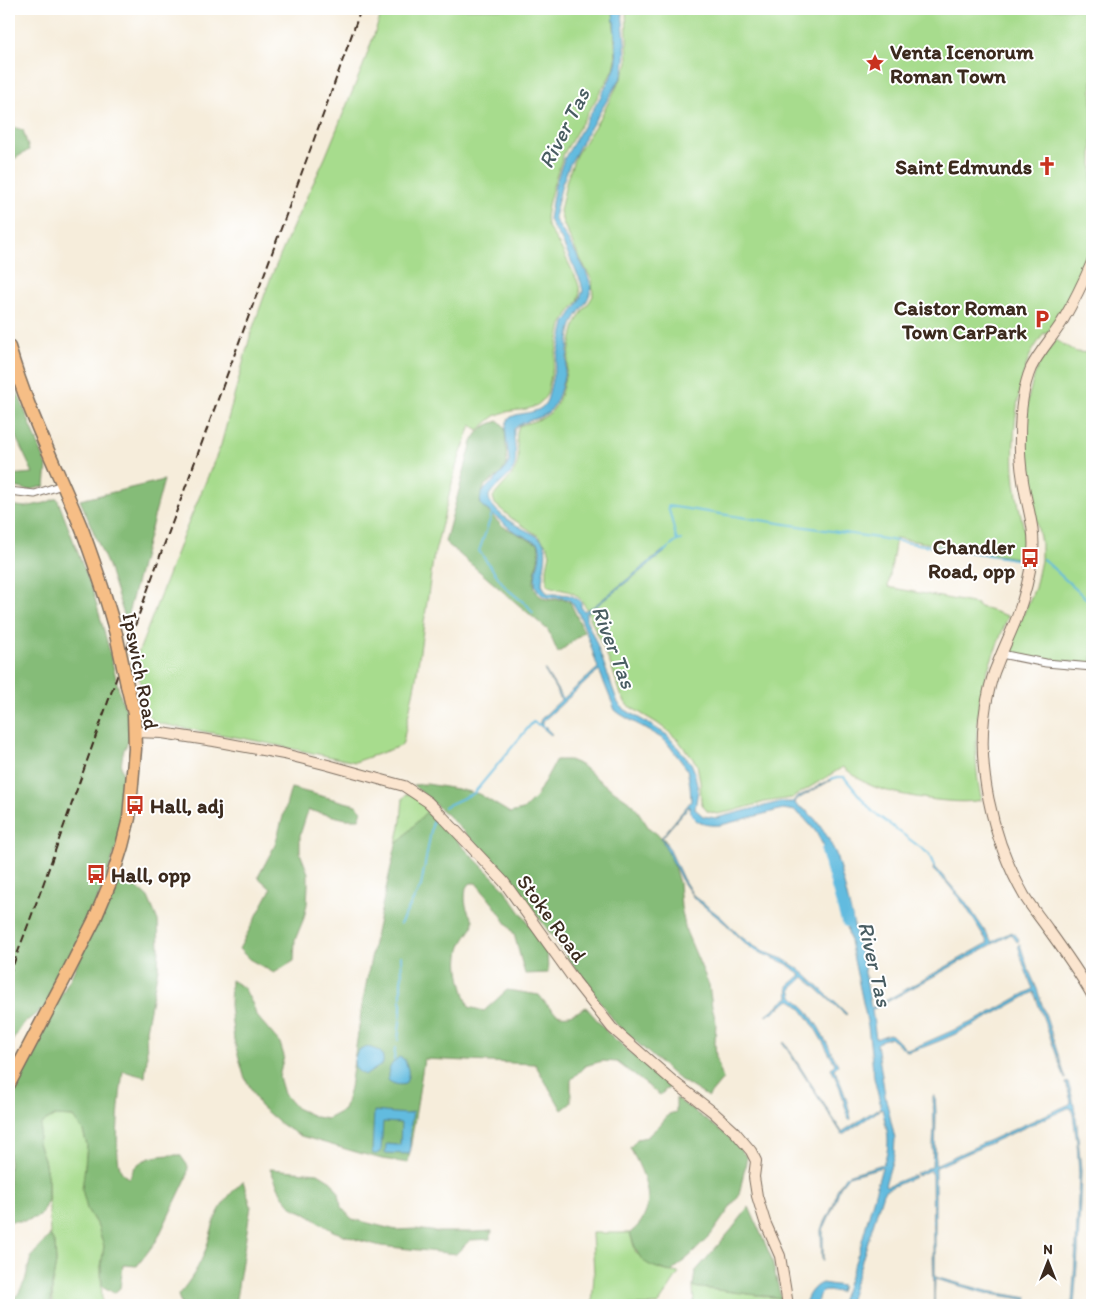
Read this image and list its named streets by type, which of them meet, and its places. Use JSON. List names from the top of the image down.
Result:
{
  "streets": {
    "highway": ["Ipswich Road"],
    "street": ["Stoke Road"]
  },
  "crossings": [
    ["Ipswich Road", "Stoke Road"]
  ],
  "water": ["River Tas"],
  "places": {
    "place": ["Venta Icenorum Roman Town"],
    "church": ["Saint Edmunds"],
    "parking": ["Caistor Roman Town CarPark"],
    "bus stop": ["Chandler Road, opp", "Hall, adj", "Hall, opp"]
  },
  "north": "top"
}
